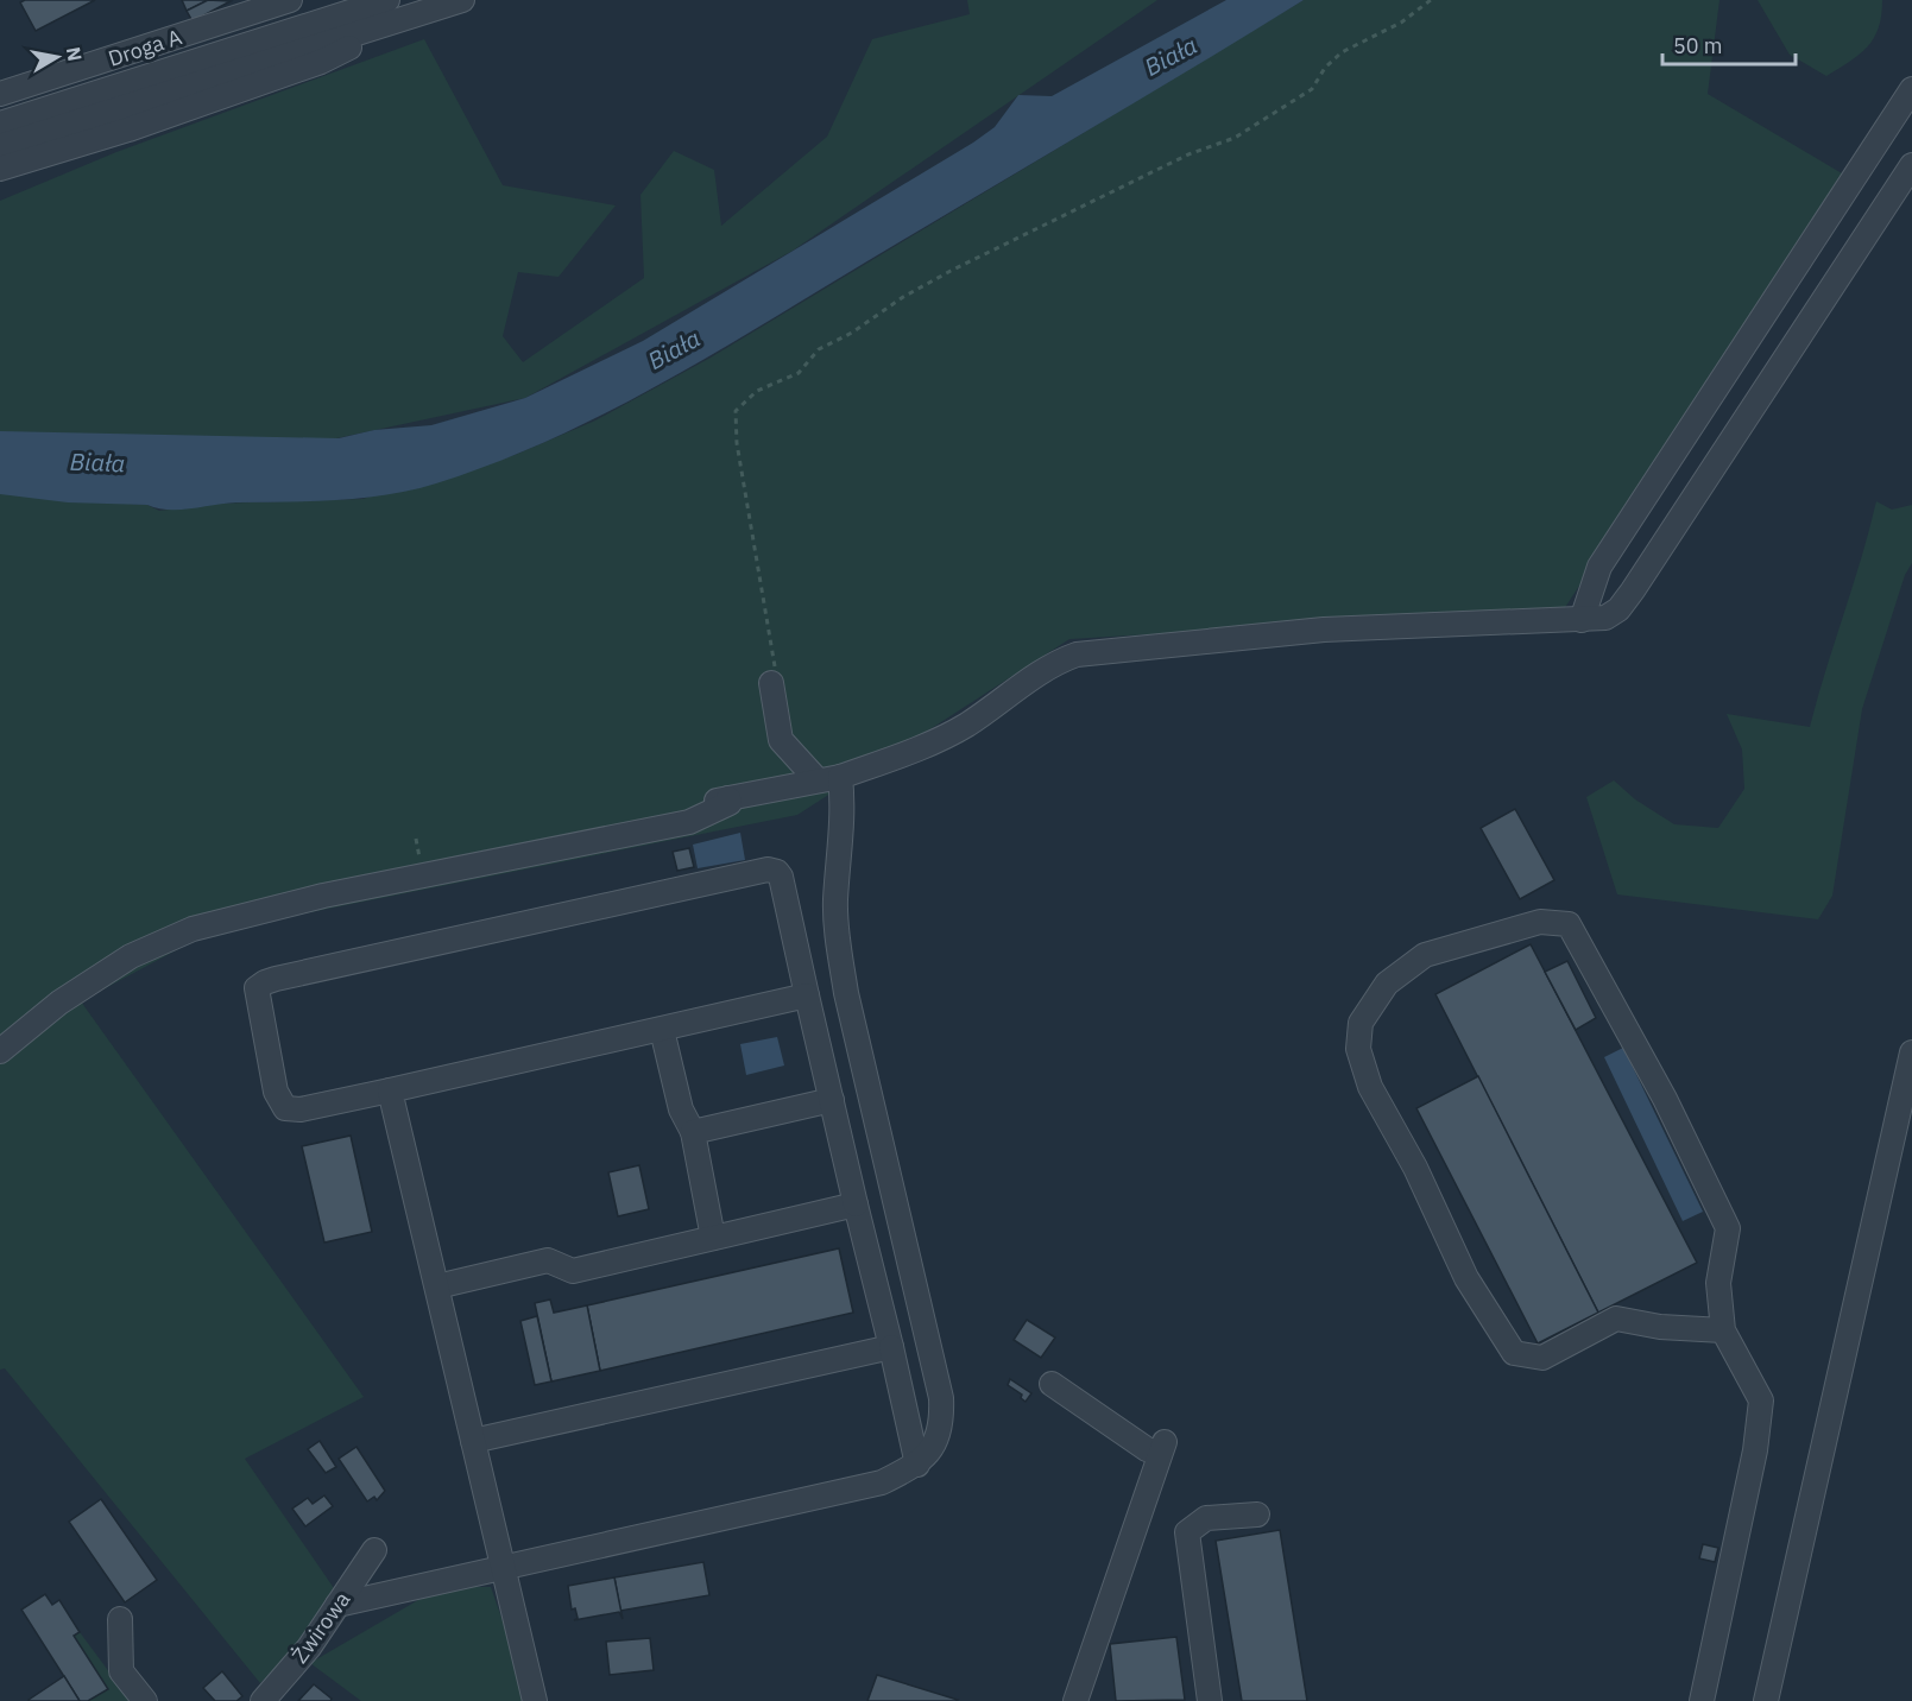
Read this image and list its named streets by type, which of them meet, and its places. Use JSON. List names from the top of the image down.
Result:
{
  "streets": {
    "street": ["Droga A", "Żwirowa"]
  },
  "water": ["Biała"],
  "scale_bar": "50 m",
  "north": "right"
}
